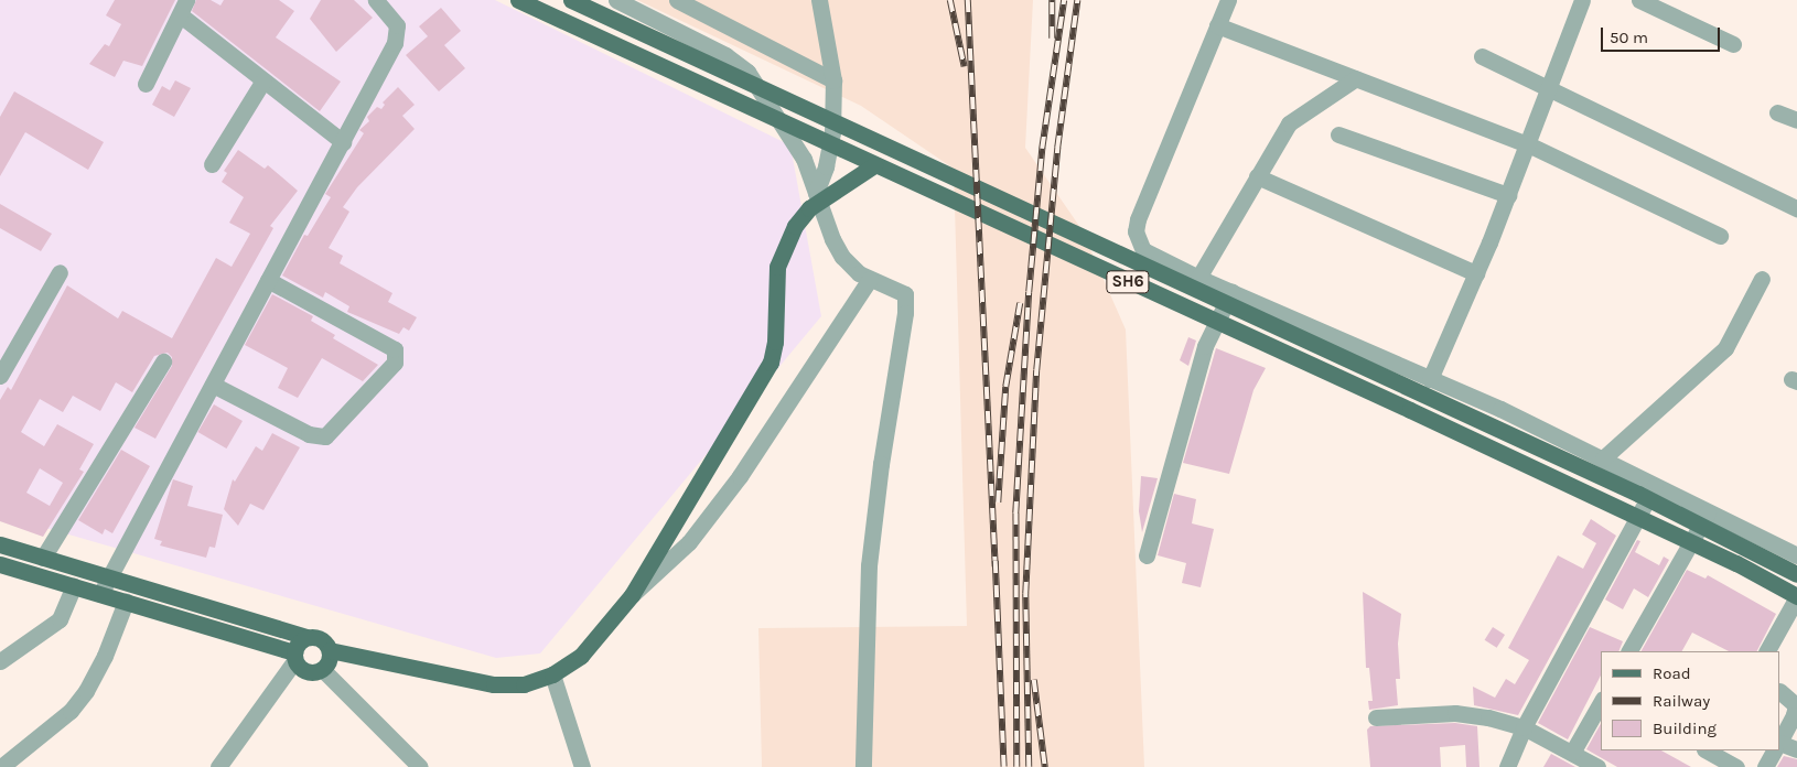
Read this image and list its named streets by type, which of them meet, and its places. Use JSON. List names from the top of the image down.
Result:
{
  "streets": {
    "main road": ["SH6"]
  },
  "legend": ["Road", "Railway", "Building"],
  "scale_bar": "50 m"
}
